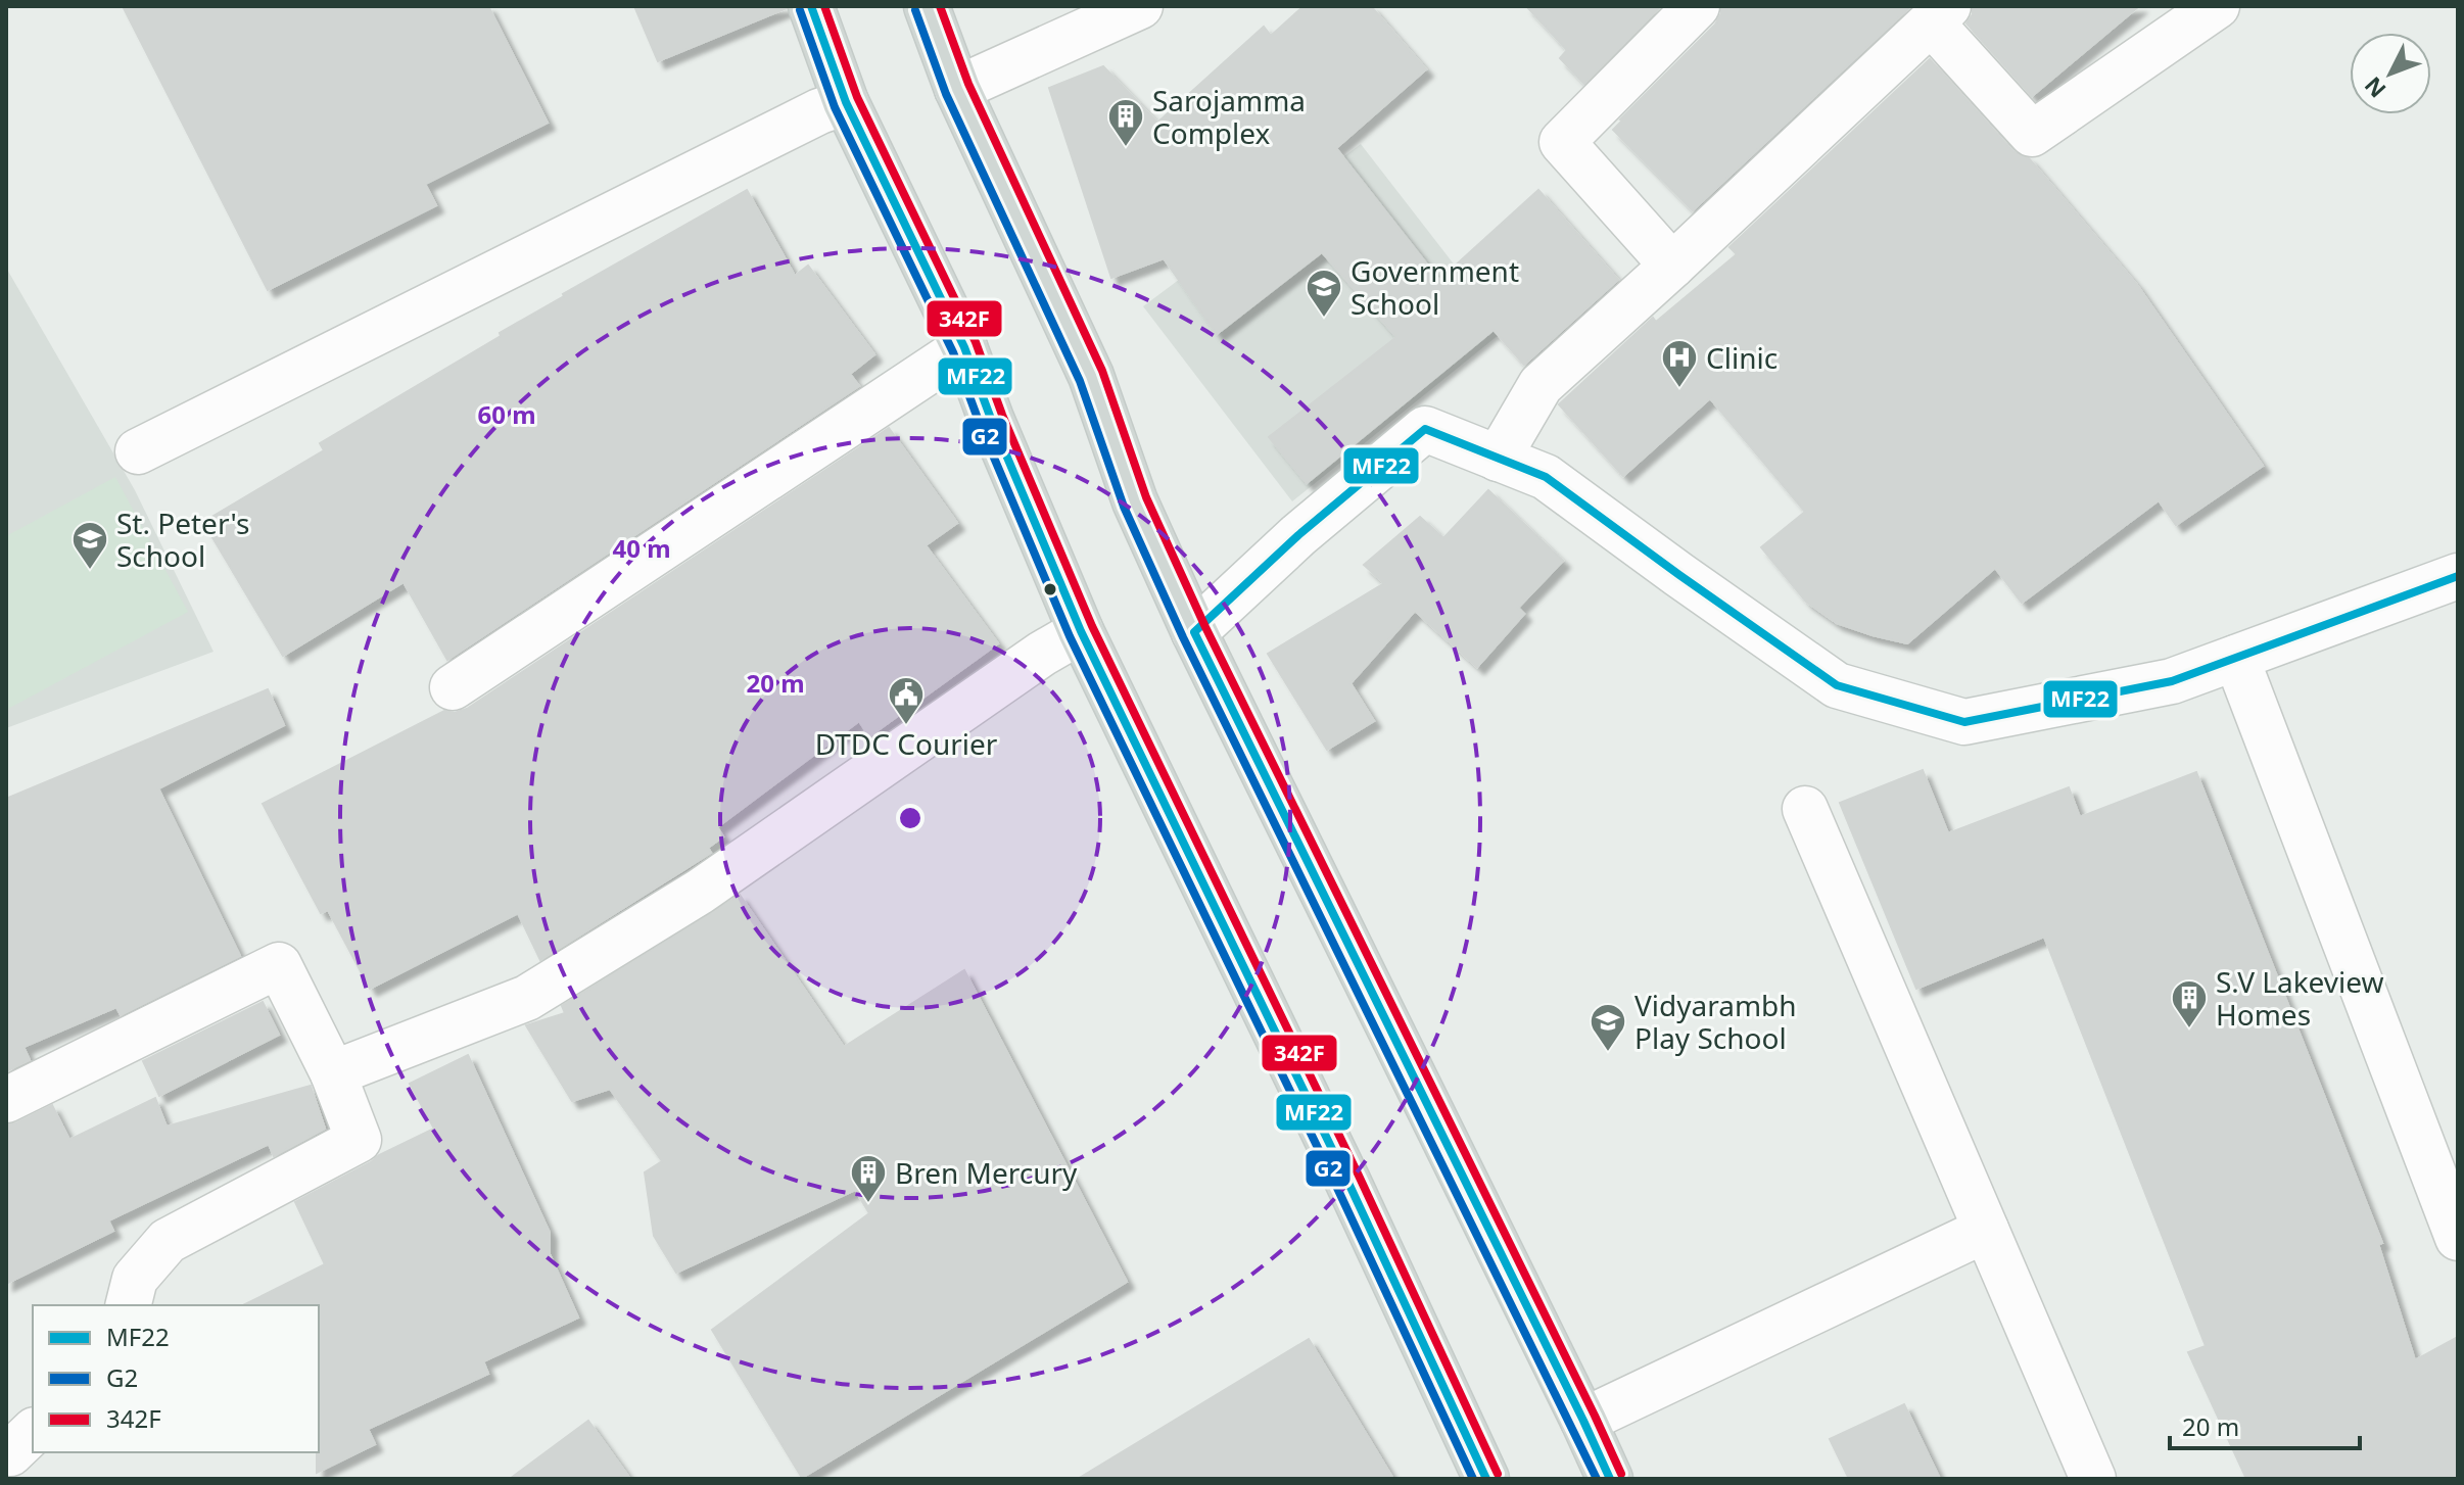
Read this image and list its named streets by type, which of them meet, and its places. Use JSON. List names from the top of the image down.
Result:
{
  "places": {
    "building": ["Sarojamma Complex", "S.V Lakeview Homes", "Bren Mercury"],
    "school or university": ["Government School", "St. Peter's School", "Vidyarambh Play School"],
    "hospital": ["Clinic"],
    "public building": ["DTDC Courier"]
  },
  "lines": ["transit line MF22", "transit line 342F", "transit line G2"],
  "legend": ["MF22", "G2", "342F"],
  "scale_bar": "20 m",
  "north": "bottom left",
  "rings": ["60 m", "40 m", "20 m"]
}
